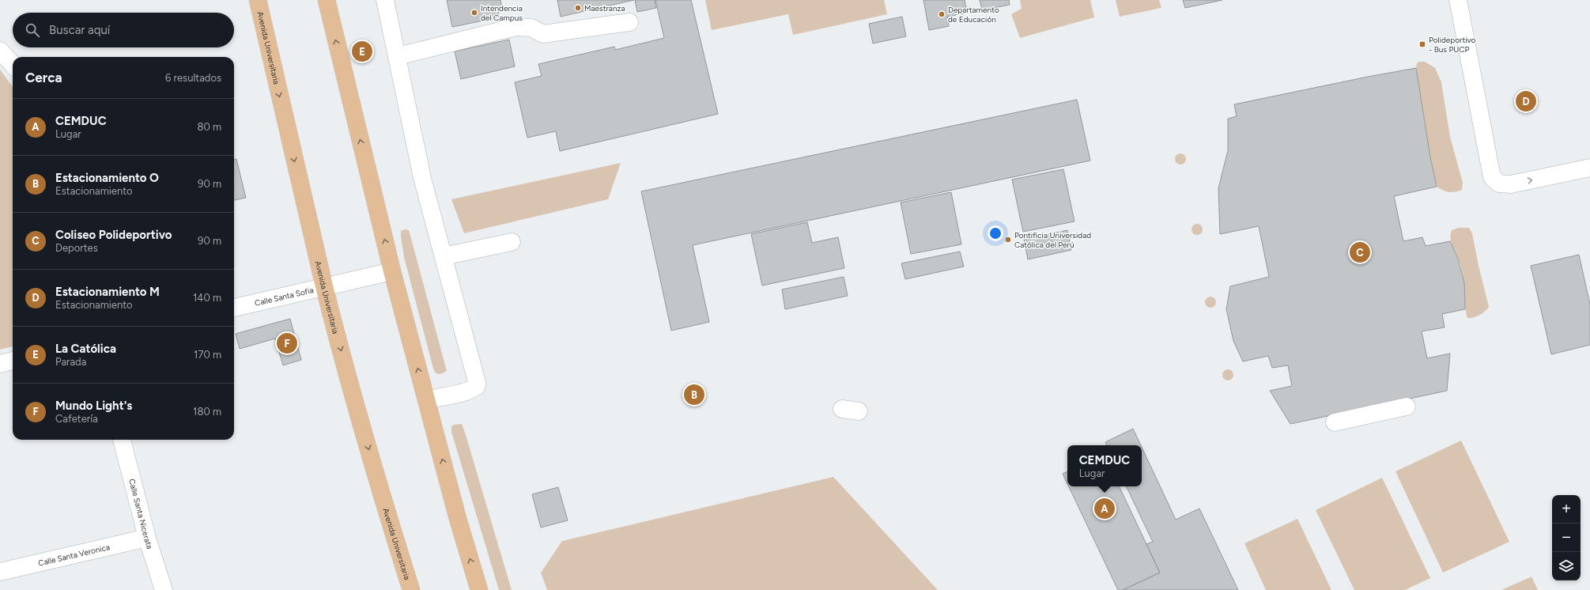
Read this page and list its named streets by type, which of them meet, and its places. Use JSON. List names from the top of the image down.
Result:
{
  "streets": {
    "main road": ["Avenida Universitaria"],
    "street": ["Calle Santa Sofia", "Calle Santa Nicerata", "Calle Santa Veronica"]
  },
  "crossings": [
    ["Avenida Universitaria", "Calle Santa Sofia"],
    ["Calle Santa Nicerata", "Calle Santa Veronica"]
  ],
  "places": {
    "other": [
      "Maestranza",
      "Intendencia del Campus",
      "Departamento de Educación",
      "Pontificia Universidad Católica del Perú"
    ],
    "transit": ["Polideportivo - Bus PUCP"]
  },
  "page": {
    "search": "Buscar aquí",
    "pins": [
      "E",
      "D",
      "C",
      "F",
      "B",
      "A"
    ],
    "heading": ["Cerca", "6 resultados"],
    "list": [
      {
        "mark": "A",
        "name": "CEMDUC",
        "note": "Lugar",
        "value": "80 m"
      },
      {
        "mark": "B",
        "name": "Estacionamiento O",
        "note": "Estacionamiento",
        "value": "90 m"
      },
      {
        "mark": "C",
        "name": "Coliseo Polideportivo",
        "note": "Deportes",
        "value": "90 m"
      },
      {
        "mark": "D",
        "name": "Estacionamiento M",
        "note": "Estacionamiento",
        "value": "140 m"
      },
      {
        "mark": "E",
        "name": "La Católica",
        "note": "Parada",
        "value": "170 m"
      },
      {
        "mark": "F",
        "name": "Mundo Light's",
        "note": "Cafetería",
        "value": "180 m"
      }
    ],
    "popup": ["CEMDUC", "Lugar"],
    "map_buttons": ["+", "−"]
  }
}
